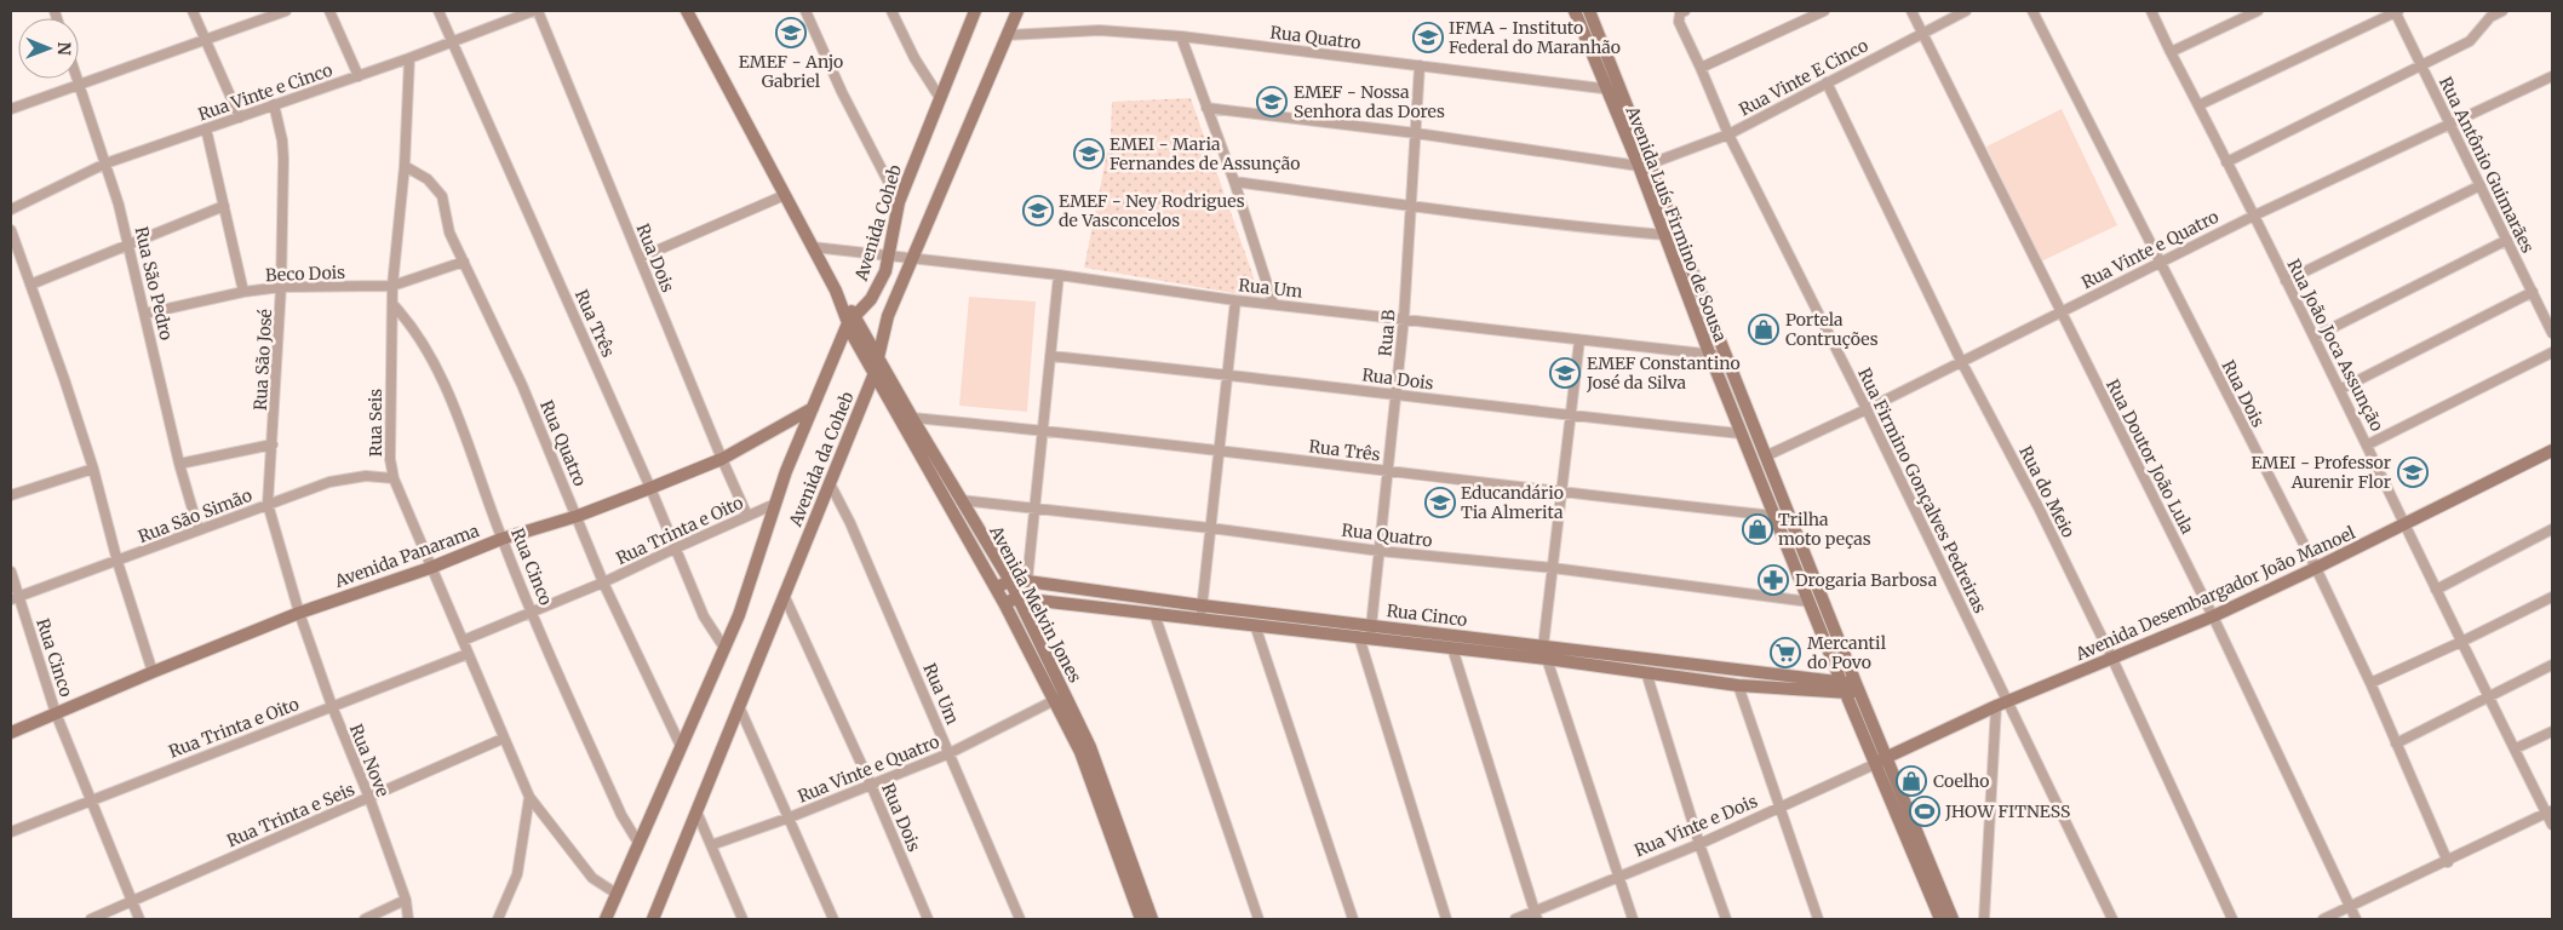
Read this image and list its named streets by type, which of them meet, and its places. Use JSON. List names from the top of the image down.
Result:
{
  "streets": {
    "main road": [
      "Avenida Coheb",
      "Avenida Luís Firmino de Sousa",
      "Avenida da Coheb",
      "Avenida Panarama",
      "Rua Cinco",
      "Avenida Desembargador João Manoel",
      "Avenida Melvin Jones",
      "Rua Vinte e Dois"
    ],
    "street": [
      "Rua Quatro",
      "Rua Vinte E Cinco",
      "Rua Vinte e Cinco",
      "Rua Antônio Guimarães",
      "Rua Vinte e Quatro",
      "Rua Dois",
      "Beco Dois",
      "Rua São Pedro",
      "Rua Um",
      "Rua Três",
      "Rua B",
      "Rua João Joca Assunção",
      "Rua São José",
      "Rua Seis",
      "Rua Doutor João Lula",
      "Rua Firmino Gonçalves Pedreiras",
      "Rua do Meio",
      "Rua São Simão",
      "Rua Trinta e Oito",
      "Rua Nove",
      "Rua Trinta e Seis"
    ]
  },
  "crossings": [
    ["Rua Quatro", "Avenida Luís Firmino de Sousa"],
    ["Rua Quatro", "Beco Dois"],
    ["Rua Quatro", "Rua B"],
    ["Rua Quatro", "Rua Seis"],
    ["Rua Quatro", "Avenida da Coheb"],
    ["Rua Quatro", "Rua Trinta e Oito"],
    ["Rua Quatro", "Avenida Panarama"],
    ["Rua Quatro", "Avenida Melvin Jones"],
    ["Rua Vinte E Cinco", "Avenida Luís Firmino de Sousa"],
    ["Rua Vinte E Cinco", "Rua Doutor João Lula"],
    ["Rua Vinte E Cinco", "Rua Firmino Gonçalves Pedreiras"],
    ["Rua Vinte E Cinco", "Rua do Meio"],
    ["Rua Vinte e Cinco", "Rua São Pedro"],
    ["Rua Vinte e Cinco", "Rua Três"],
    ["Rua Vinte e Cinco", "Rua São José"],
    ["Rua Vinte e Cinco", "Rua Seis"],
    ["Rua Antônio Guimarães", "Rua Vinte e Quatro"],
    ["Avenida Coheb", "Rua Um"],
    ["Avenida Coheb", "Avenida da Coheb"],
    ["Avenida Coheb", "Avenida Panarama"],
    ["Avenida Coheb", "Avenida Melvin Jones"],
    ["Avenida Luís Firmino de Sousa", "Rua Vinte e Quatro"],
    ["Avenida Luís Firmino de Sousa", "Rua Dois"],
    ["Avenida Luís Firmino de Sousa", "Rua Um"],
    ["Avenida Luís Firmino de Sousa", "Rua Três"],
    ["Avenida Luís Firmino de Sousa", "Rua Cinco"],
    ["Avenida Luís Firmino de Sousa", "Avenida Desembargador João Manoel"],
    ["Avenida Luís Firmino de Sousa", "Rua Vinte e Dois"],
    ["Rua Vinte e Quatro", "Rua Dois"],
    ["Rua Vinte e Quatro", "Rua Um"],
    ["Rua Vinte e Quatro", "Rua João Joca Assunção"],
    ["Rua Vinte e Quatro", "Rua Doutor João Lula"],
    ["Rua Vinte e Quatro", "Rua Firmino Gonçalves Pedreiras"],
    ["Rua Vinte e Quatro", "Rua do Meio"],
    ["Rua Vinte e Quatro", "Avenida Melvin Jones"],
    ["Rua Dois", "Rua B"],
    ["Rua Dois", "Avenida da Coheb"],
    ["Rua Dois", "Rua Trinta e Oito"],
    ["Rua Dois", "Avenida Panarama"],
    ["Rua Dois", "Avenida Desembargador João Manoel"],
    ["Beco Dois", "Rua São Pedro"],
    ["Beco Dois", "Rua São José"],
    ["Beco Dois", "Rua Seis"],
    ["Rua São Pedro", "Rua São Simão"],
    ["Rua Um", "Rua B"],
    ["Rua Um", "Avenida da Coheb"],
    ["Rua Um", "Avenida Melvin Jones"],
    ["Rua Três", "Rua B"],
    ["Rua Três", "Avenida da Coheb"],
    ["Rua Três", "Rua Trinta e Oito"],
    ["Rua Três", "Avenida Panarama"],
    ["Rua Três", "Avenida Melvin Jones"],
    ["Rua B", "Rua Cinco"],
    ["Rua João Joca Assunção", "Avenida Desembargador João Manoel"],
    ["Rua São José", "Rua São Simão"],
    ["Rua São José", "Avenida Panarama"],
    ["Rua São José", "Rua Nove"],
    ["Rua Seis", "Avenida da Coheb"],
    ["Rua Seis", "Rua São Simão"],
    ["Rua Seis", "Rua Trinta e Oito"],
    ["Rua Seis", "Avenida Panarama"],
    ["Rua Seis", "Rua Cinco"],
    ["Rua Seis", "Rua Trinta e Seis"],
    ["Rua Doutor João Lula", "Avenida Desembargador João Manoel"],
    ["Avenida da Coheb", "Rua Trinta e Oito"],
    ["Avenida da Coheb", "Rua Cinco"],
    ["Avenida da Coheb", "Avenida Melvin Jones"],
    ["Rua Firmino Gonçalves Pedreiras", "Avenida Desembargador João Manoel"],
    ["Rua do Meio", "Avenida Desembargador João Manoel"],
    ["Rua São Simão", "Rua Cinco"],
    ["Rua Trinta e Oito", "Rua Cinco"],
    ["Rua Trinta e Oito", "Rua Nove"],
    ["Avenida Panarama", "Rua Cinco"],
    ["Avenida Panarama", "Rua Nove"],
    ["Rua Cinco", "Avenida Melvin Jones"],
    ["Rua Cinco", "Rua Trinta e Seis"],
    ["Avenida Desembargador João Manoel", "Rua Vinte e Dois"],
    ["Rua Nove", "Rua Trinta e Seis"]
  ],
  "places": {
    "school or university": [
      "EMEF - Anjo Gabriel",
      "IFMA - Instituto Federal do Maranhão",
      "EMEF - Nossa Senhora das Dores",
      "EMEI - Maria Fernandes de Assunção",
      "EMEF - Ney Rodrigues de Vasconcelos",
      "EMEF Constantino José da Silva",
      "EMEI - Professor Aurenir Flor",
      "Educandário Tia Almerita"
    ],
    "shop": ["Portela Contruções", "Trilha moto peças", "Coelho"],
    "pharmacy": ["Drogaria Barbosa"],
    "supermarket": ["Mercantil do Povo"],
    "sports": ["JHOW FITNESS"]
  },
  "north": "right"
}
